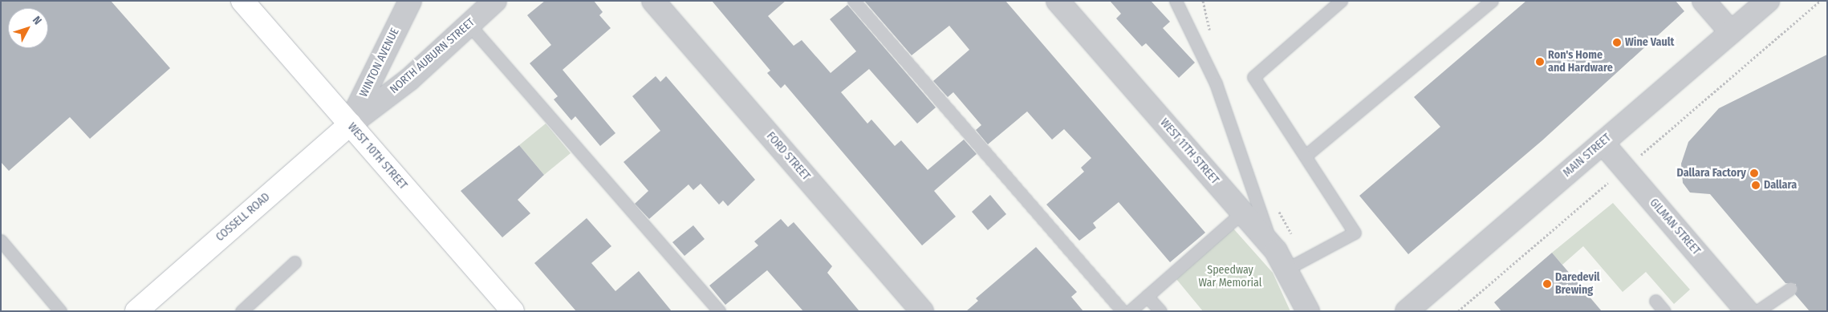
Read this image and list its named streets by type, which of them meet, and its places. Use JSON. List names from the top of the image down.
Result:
{
  "streets": {
    "main road": ["WEST 10TH STREET", "COSSELL ROAD"],
    "street": [
      "NORTH AUBURN STREET",
      "WINTON AVENUE",
      "WEST 11TH STREET",
      "MAIN STREET",
      "FORD STREET",
      "GILMAN STREET"
    ]
  },
  "crossings": [
    ["NORTH AUBURN STREET", "WINTON AVENUE"],
    ["NORTH AUBURN STREET", "WEST 10TH STREET"],
    ["NORTH AUBURN STREET", "COSSELL ROAD"],
    ["WINTON AVENUE", "WEST 10TH STREET"],
    ["WINTON AVENUE", "COSSELL ROAD"],
    ["MAIN STREET", "GILMAN STREET"],
    ["WEST 10TH STREET", "COSSELL ROAD"]
  ],
  "parks": ["Speedway War Memorial"],
  "places": [
    "Wine Vault",
    "Ron's Home and Hardware",
    "Dallara Factory",
    "Dallara",
    "Daredevil Brewing"
  ],
  "north": "top right"
}
